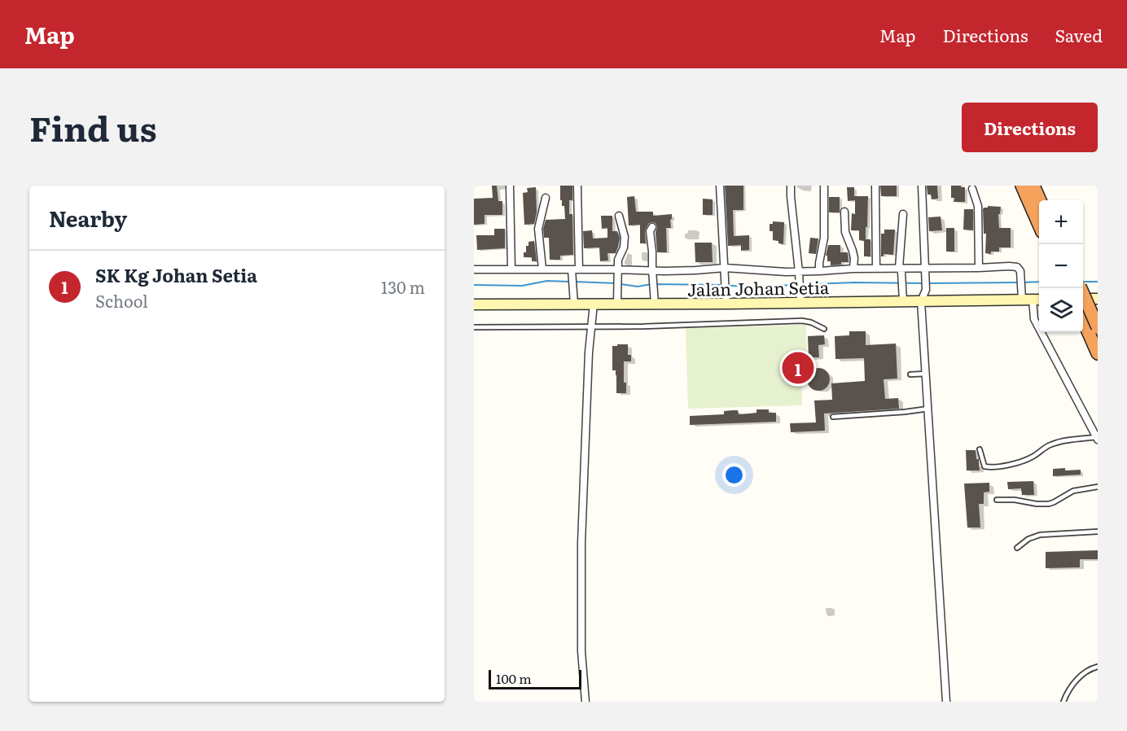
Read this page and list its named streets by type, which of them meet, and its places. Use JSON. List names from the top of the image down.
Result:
{
  "streets": {
    "main road": ["Jalan Johan Setia"]
  },
  "scale_bar": "100 m",
  "page": {
    "header": "Map",
    "nav": ["Map", "Directions", "Saved"],
    "title": "Find us",
    "buttons": "Directions",
    "heading": "Nearby",
    "map_buttons": ["+", "−"],
    "list": [
      {
        "mark": "1",
        "name": "SK Kg Johan Setia",
        "note": "School",
        "value": "130 m"
      }
    ],
    "pins": "1",
    "scale": "100 m"
  }
}
